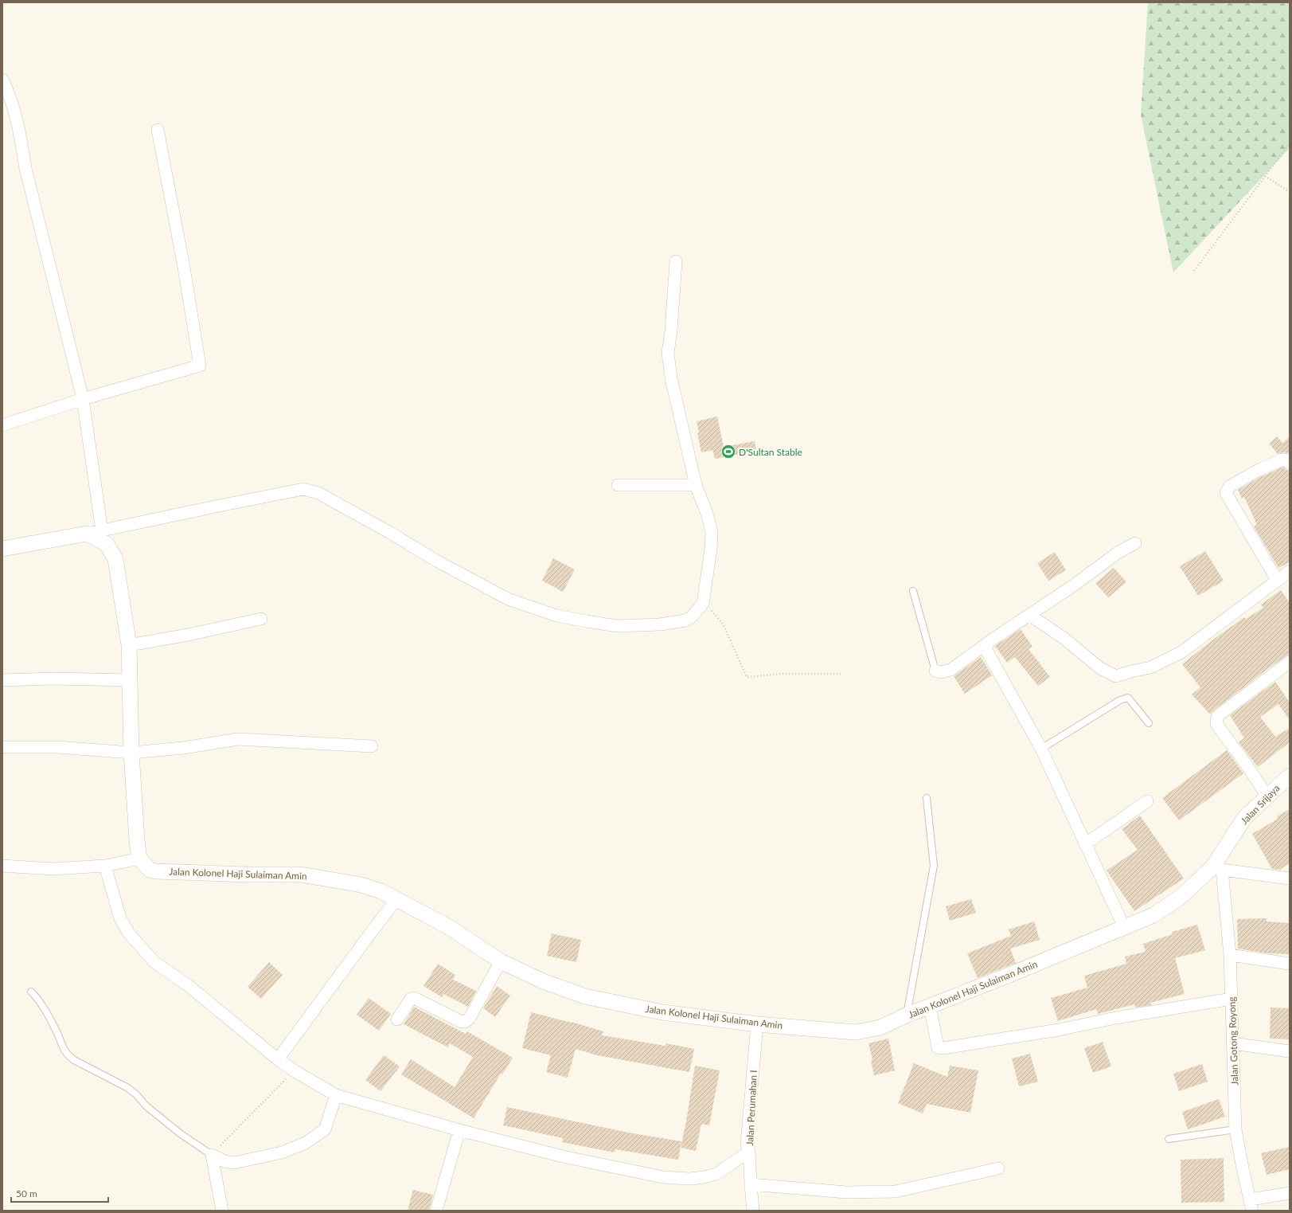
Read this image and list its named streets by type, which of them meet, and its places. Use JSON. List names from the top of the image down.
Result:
{
  "streets": {
    "street": [
      "Jalan Srijaya",
      "Jalan Kolonel Haji Sulaiman Amin",
      "Jalan Gotong Royong",
      "Jalan Perumahan I"
    ]
  },
  "crossings": [
    ["Jalan Srijaya", "Jalan Kolonel Haji Sulaiman Amin"],
    ["Jalan Srijaya", "Jalan Gotong Royong"],
    ["Jalan Kolonel Haji Sulaiman Amin", "Jalan Gotong Royong"],
    ["Jalan Kolonel Haji Sulaiman Amin", "Jalan Perumahan I"]
  ],
  "places": {
    "sports": ["D'Sultan Stable"]
  },
  "scale_bar": "50 m"
}
